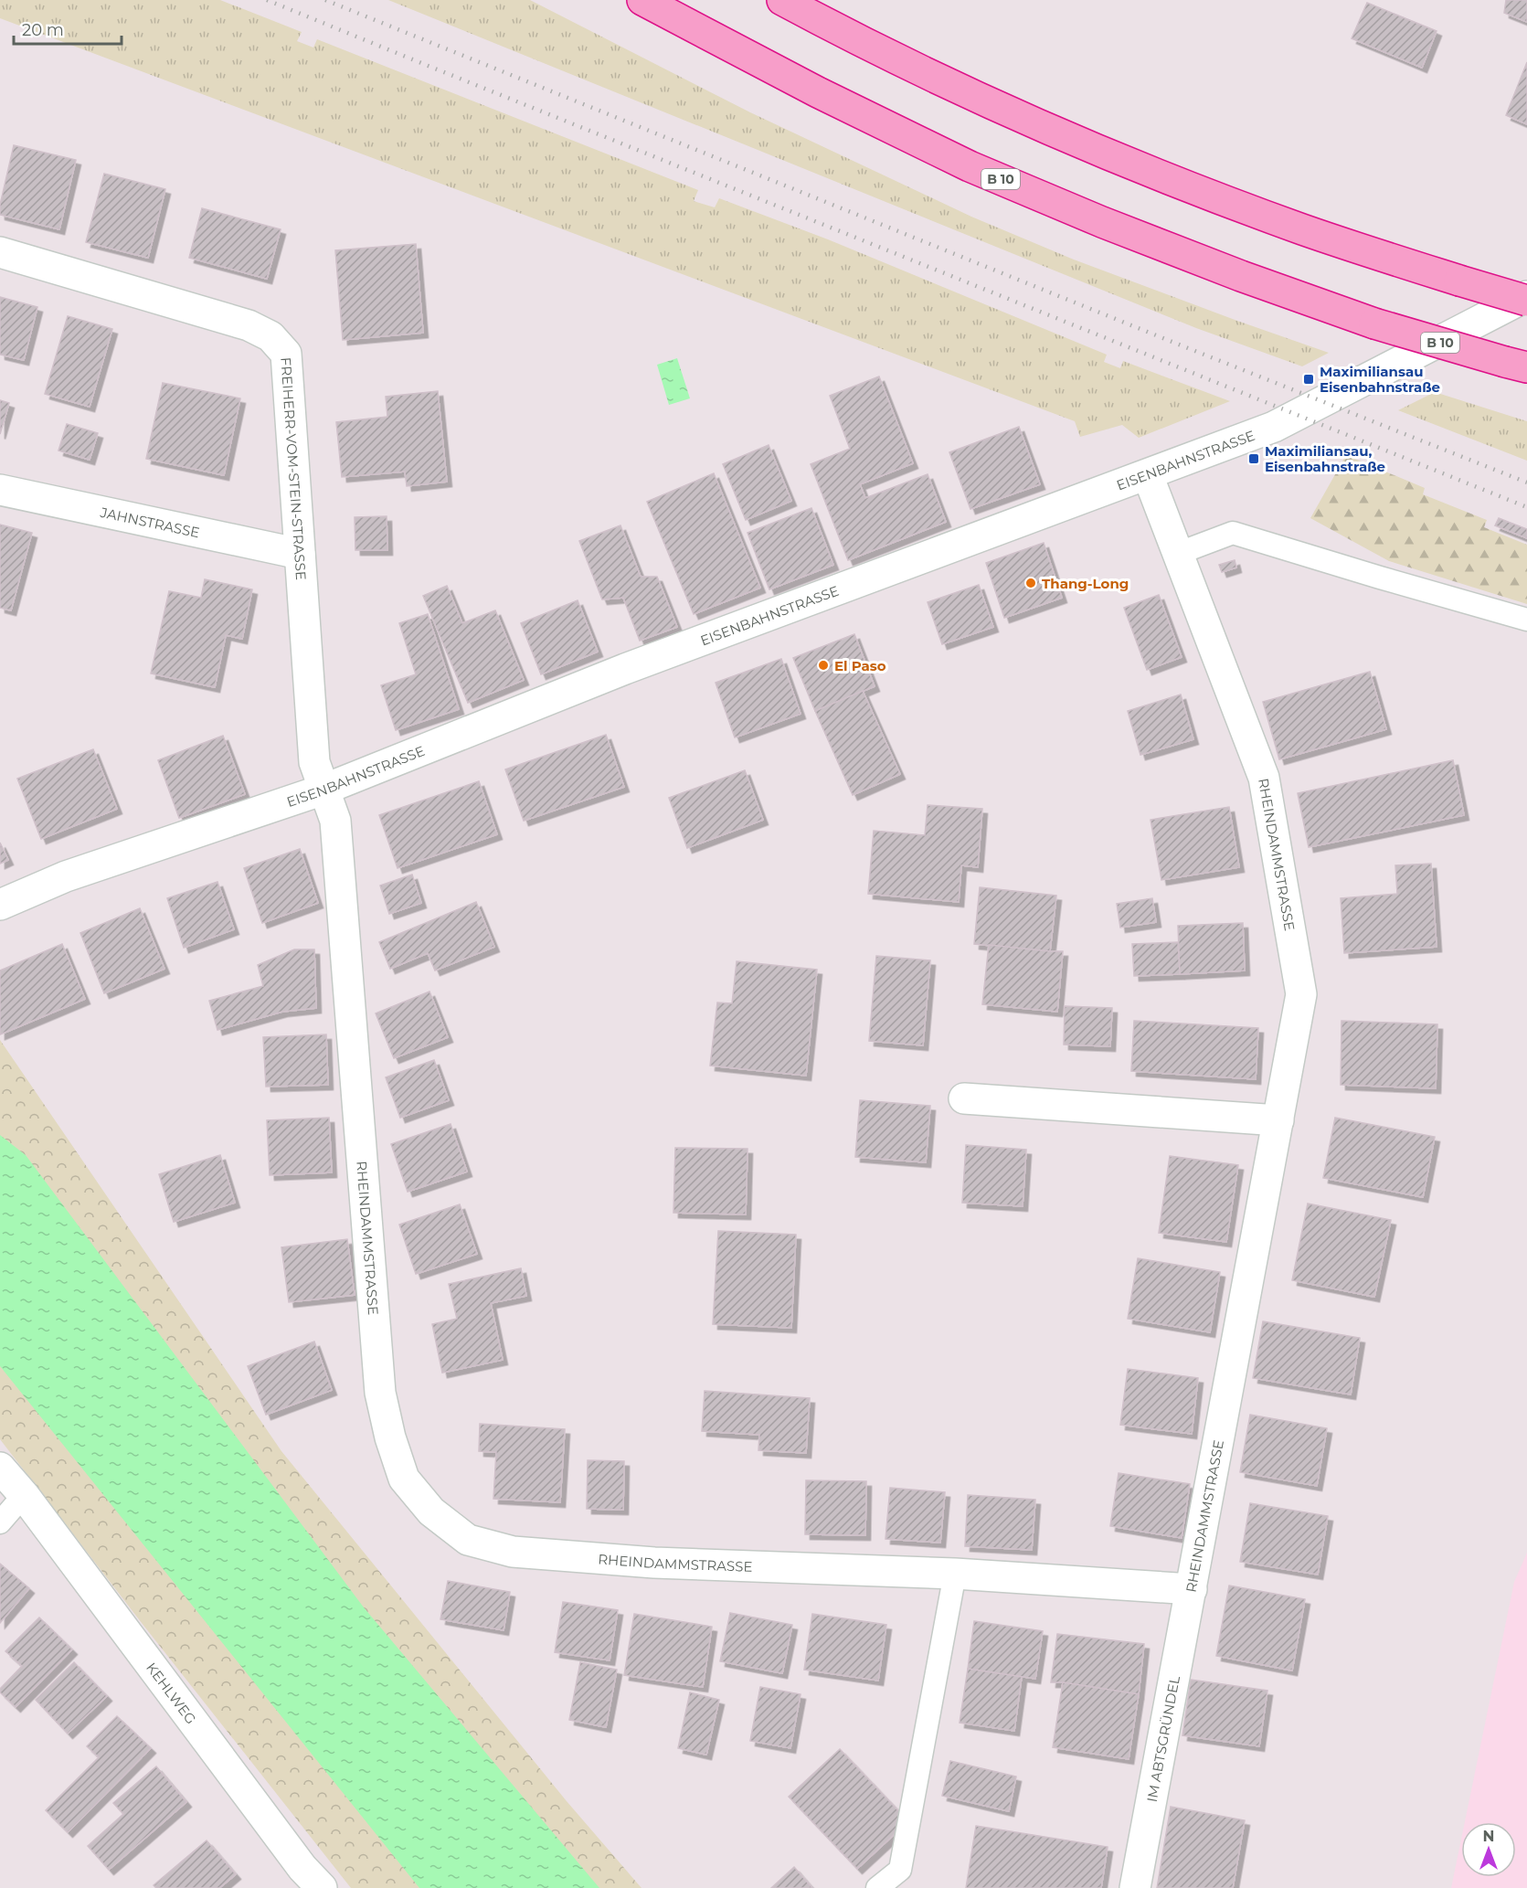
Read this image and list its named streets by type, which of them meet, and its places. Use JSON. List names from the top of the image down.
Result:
{
  "streets": {
    "highway": ["B 10"],
    "street": [
      "EISENBAHNSTRASSE",
      "FREIHERR-VOM-STEIN-STRASSE",
      "JAHNSTRASSE",
      "RHEINDAMMSTRASSE",
      "KEHLWEG",
      "IM ABTSGRÜNDEL"
    ]
  },
  "crossings": [
    ["EISENBAHNSTRASSE", "FREIHERR-VOM-STEIN-STRASSE"],
    ["EISENBAHNSTRASSE", "RHEINDAMMSTRASSE"],
    ["FREIHERR-VOM-STEIN-STRASSE", "JAHNSTRASSE"],
    ["FREIHERR-VOM-STEIN-STRASSE", "RHEINDAMMSTRASSE"],
    ["RHEINDAMMSTRASSE", "IM ABTSGRÜNDEL"]
  ],
  "places": {
    "transit": ["Maximiliansau Eisenbahnstraße", "Maximiliansau, Eisenbahnstraße"],
    "other": ["Thang-Long", "El Paso"]
  },
  "scale_bar": "20 m",
  "north": "top"
}
